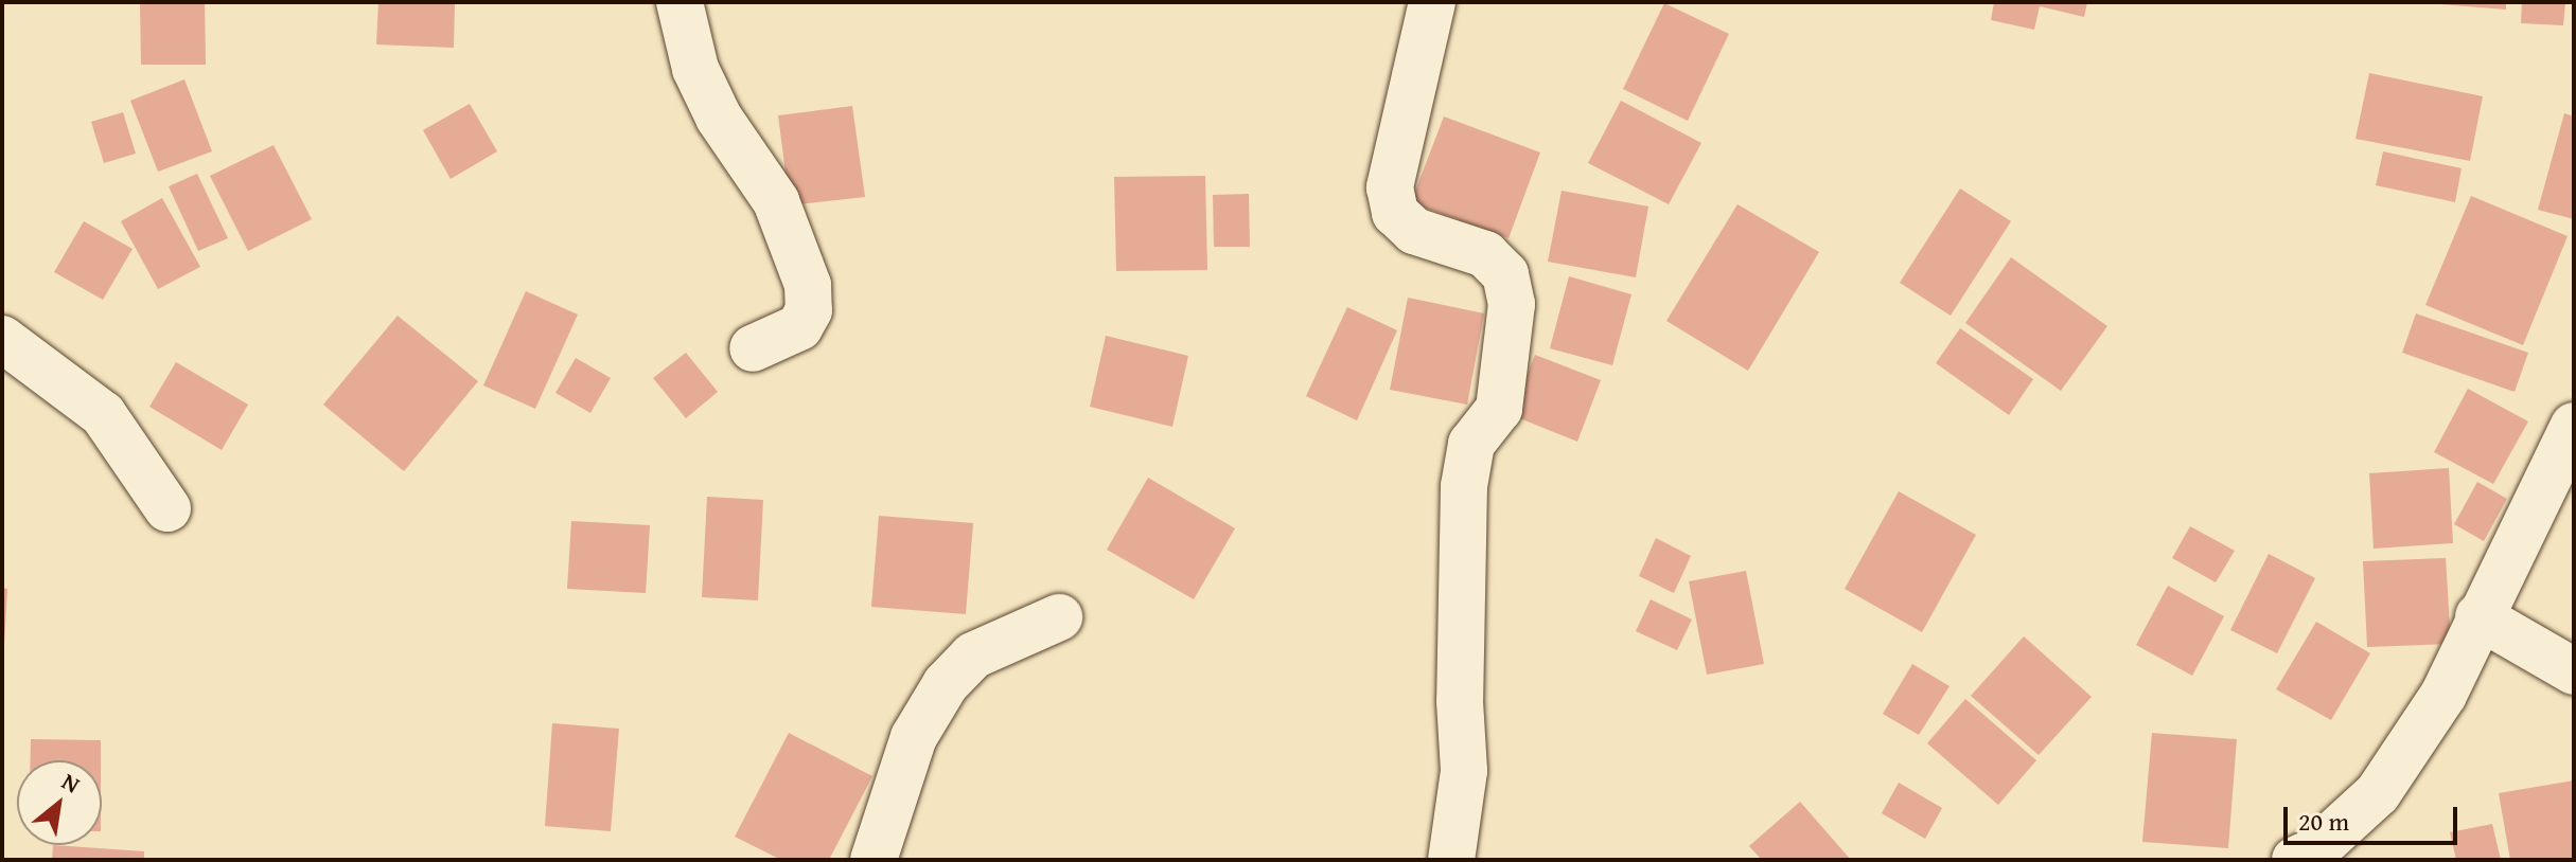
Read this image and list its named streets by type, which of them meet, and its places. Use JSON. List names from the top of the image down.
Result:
{
  "scale_bar": "20 m",
  "north": "top right"
}
